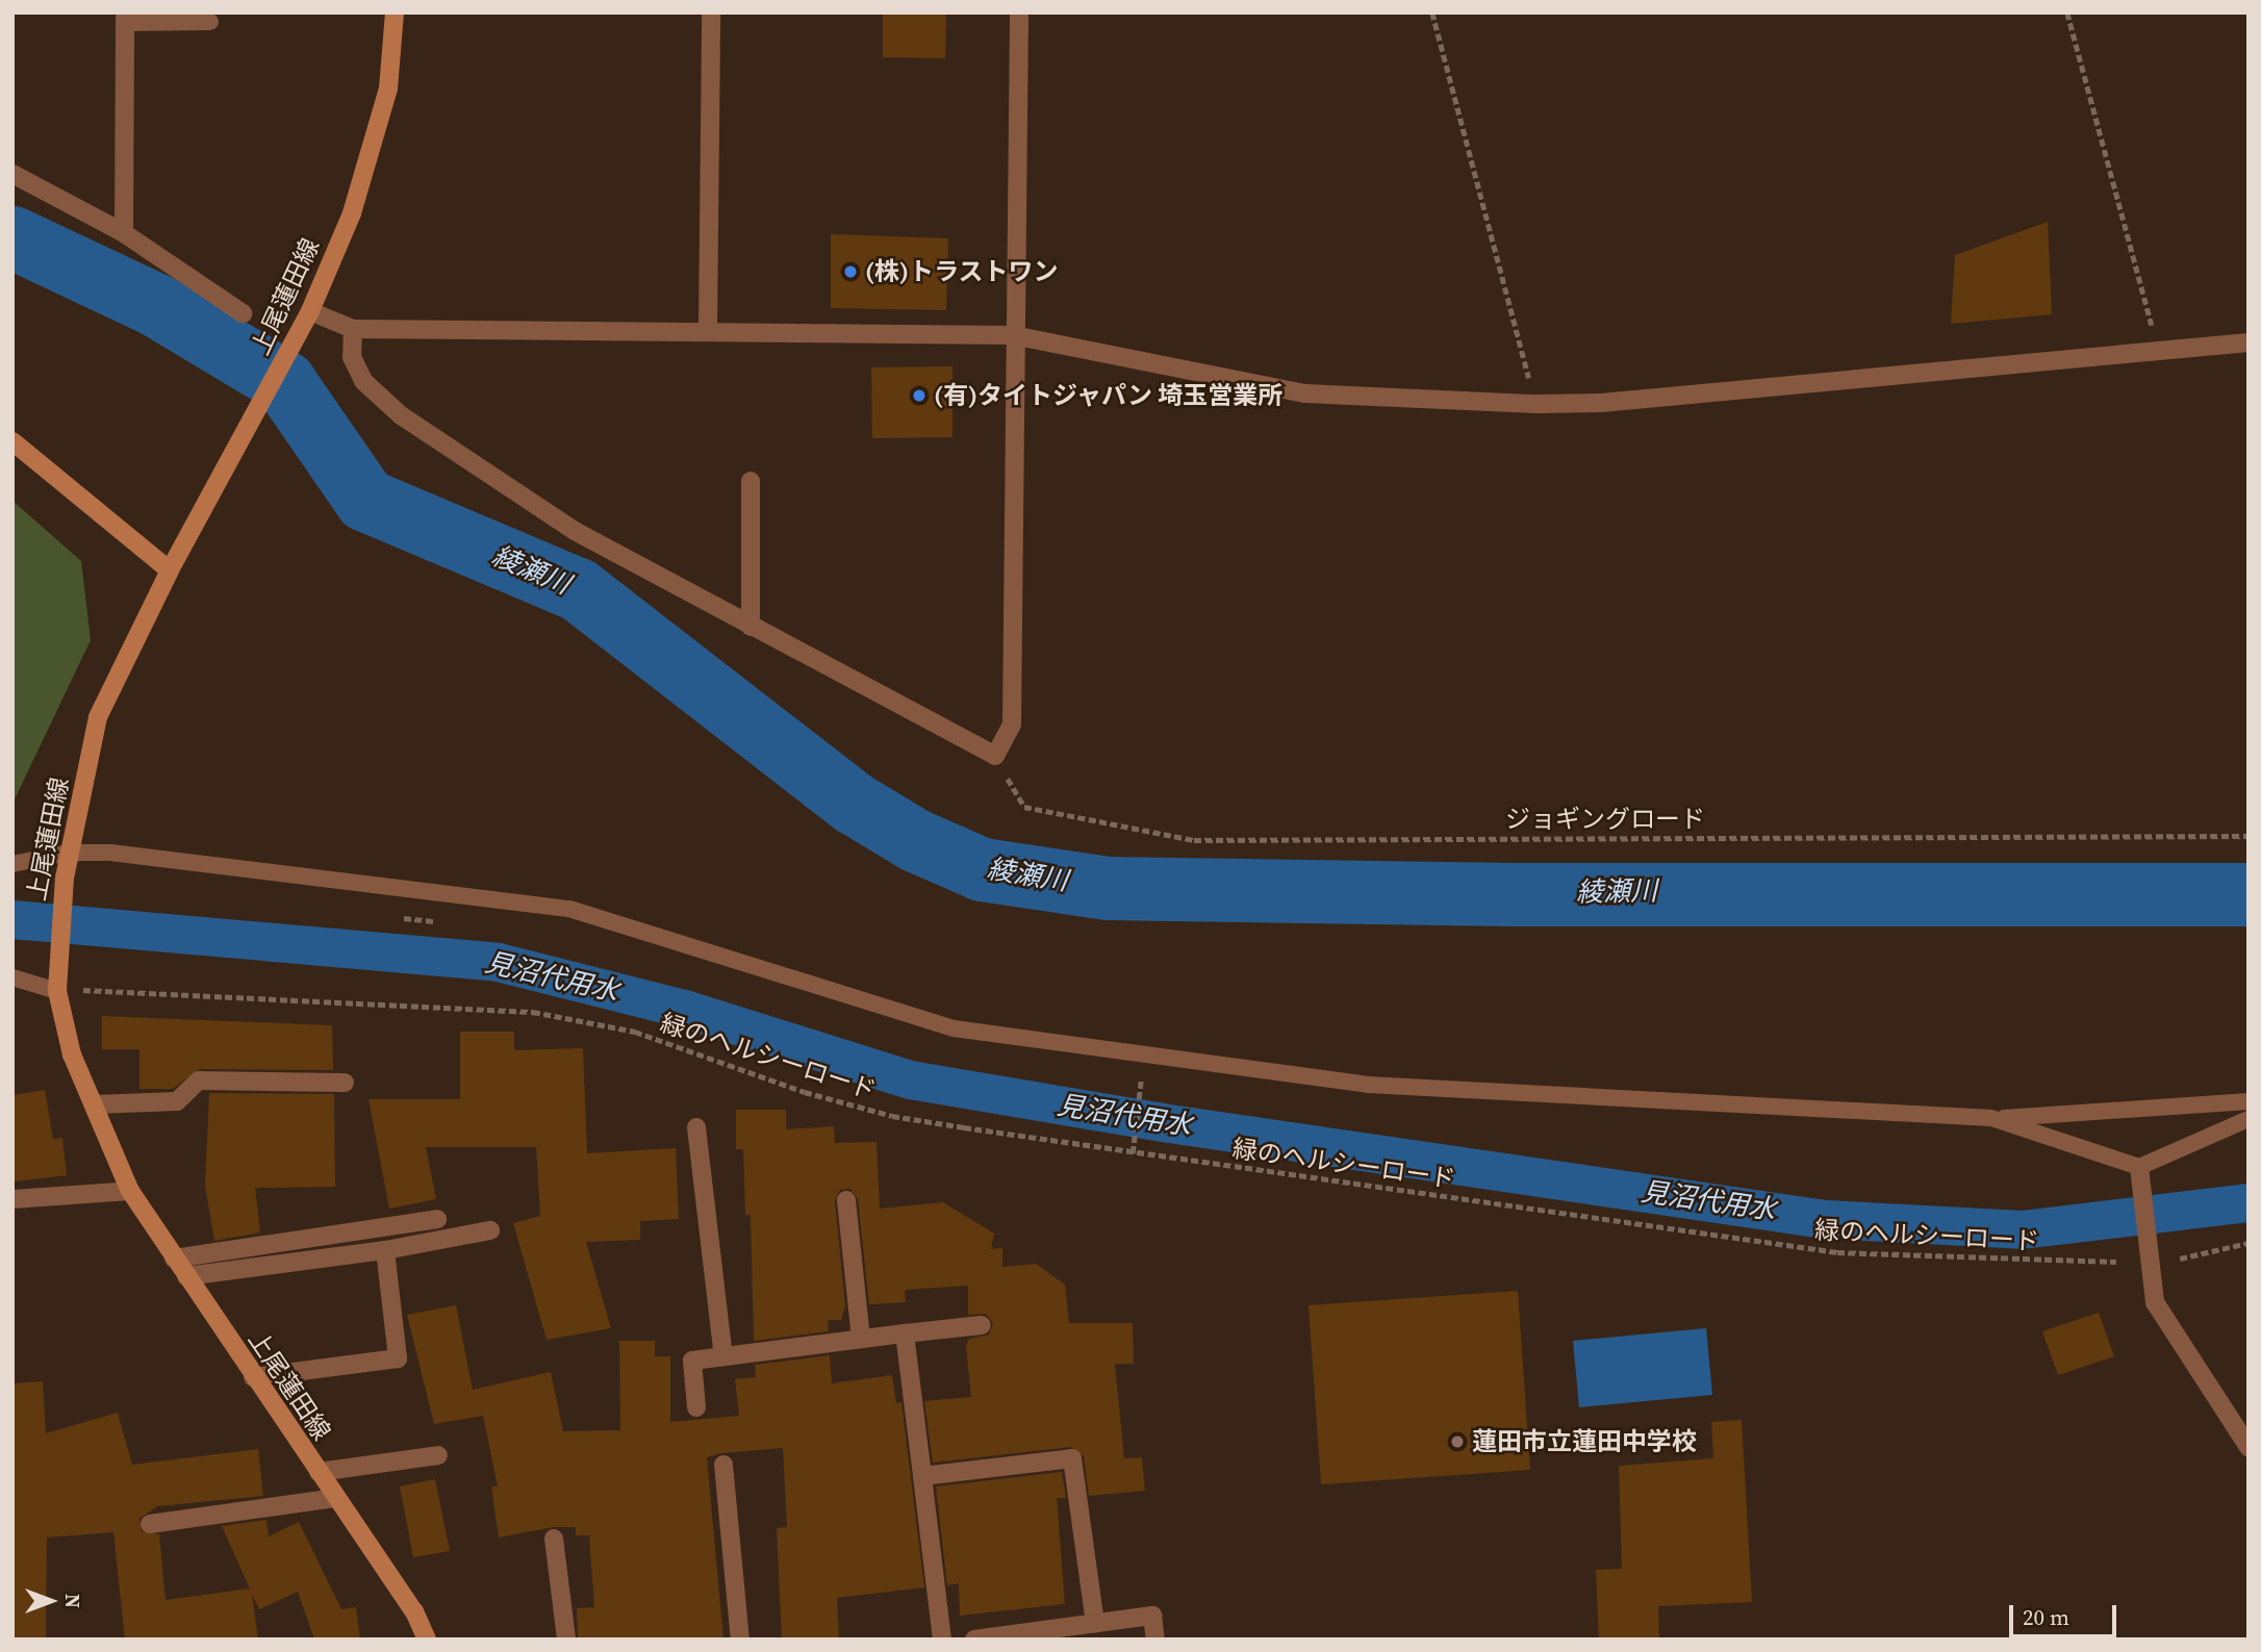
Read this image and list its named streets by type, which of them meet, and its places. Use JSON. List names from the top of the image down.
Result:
{
  "streets": {
    "main road": ["上尾蓮田線"],
    "path": ["ジョギングロード", "緑のヘルシーロード"]
  },
  "crossings": [
    ["上尾蓮田線", "緑のヘルシーロード"]
  ],
  "water": ["綾瀬川", "見沼代用水"],
  "places": ["(株)トラストワン", "(有)タイトジャパン 埼玉営業所", "蓮田市立蓮田中学校"],
  "scale_bar": "20 m",
  "north": "right"
}
